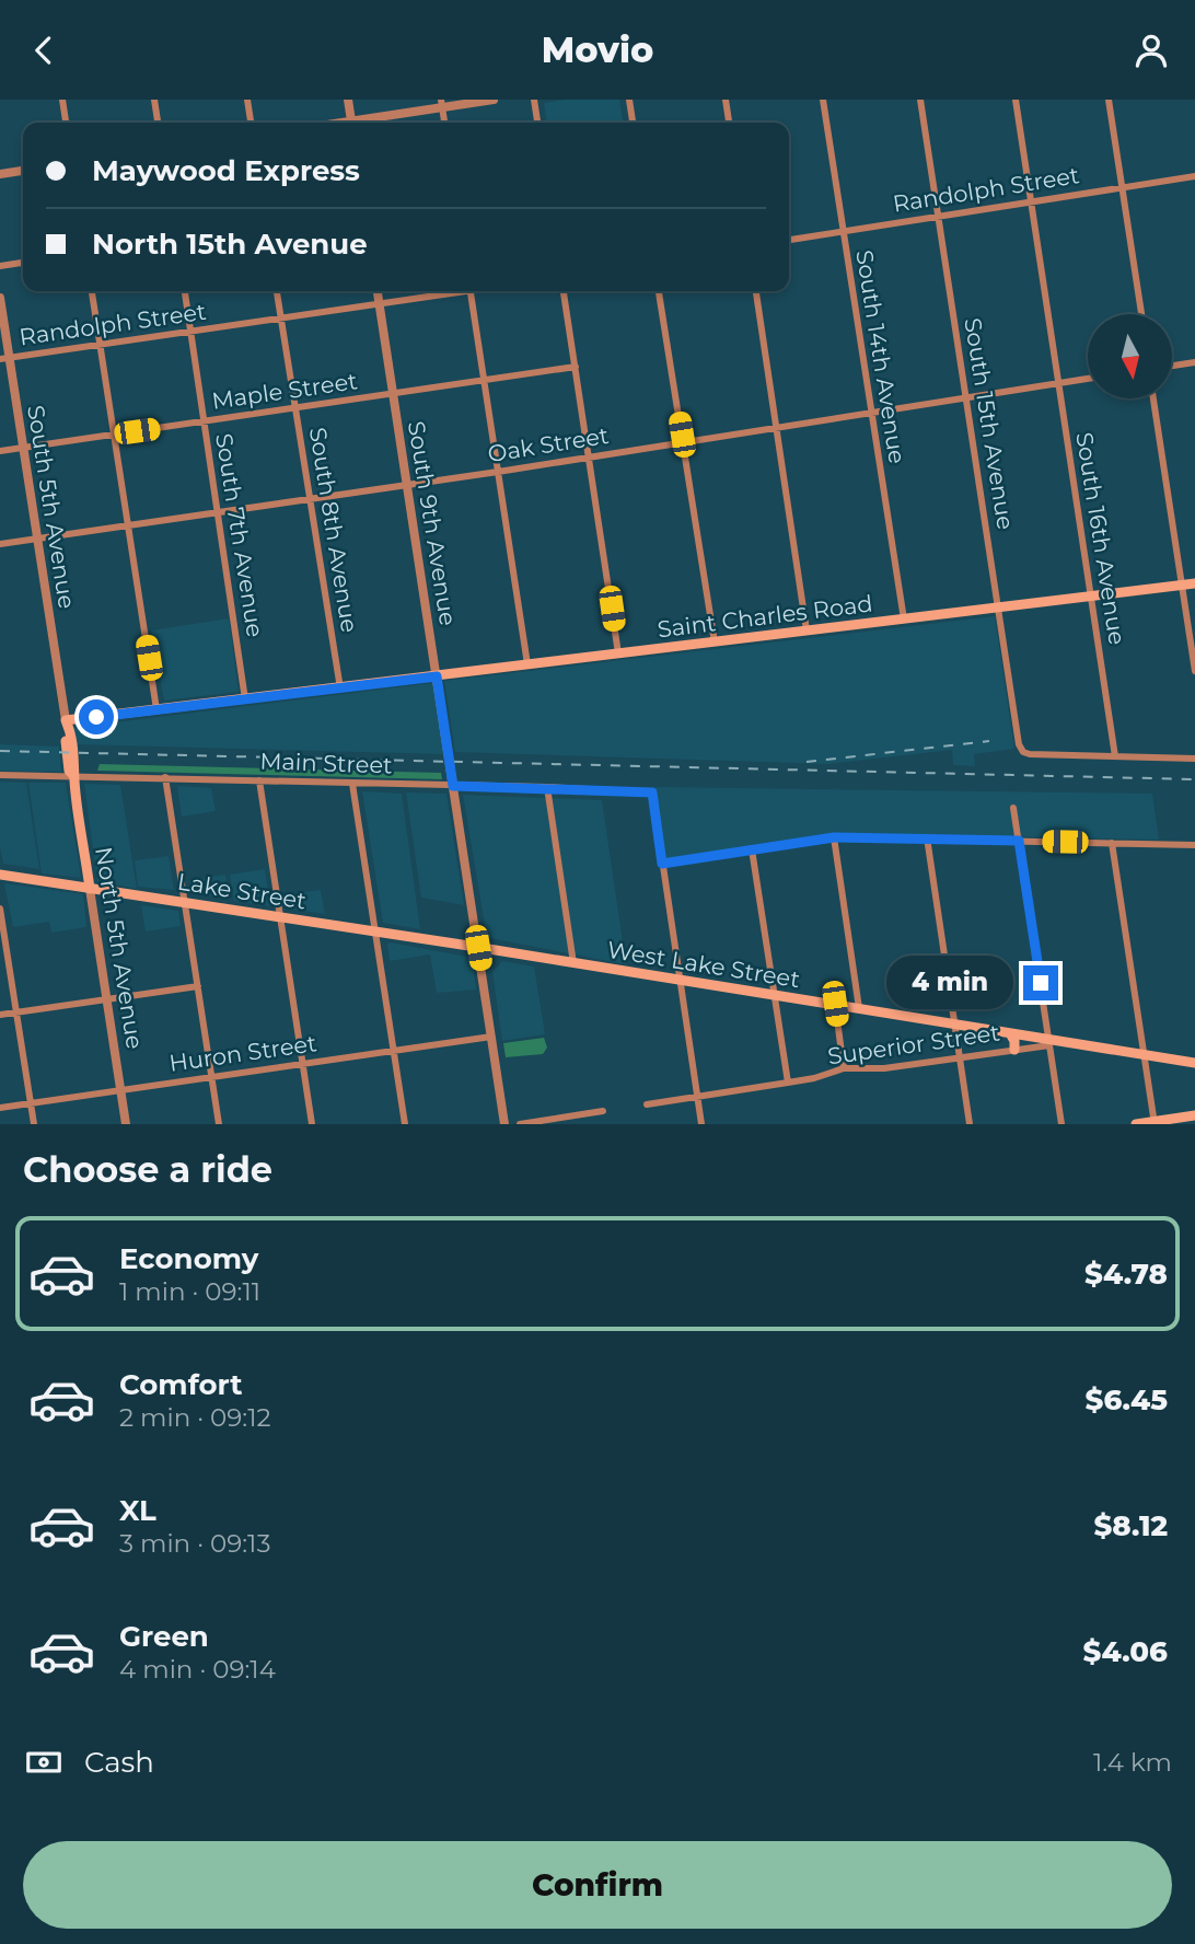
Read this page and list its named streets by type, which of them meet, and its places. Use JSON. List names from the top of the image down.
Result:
{
  "streets": {
    "main road": [
      "South 5th Avenue",
      "Saint Charles Road",
      "Lake Street",
      "North 5th Avenue",
      "West Lake Street"
    ],
    "street": [
      "Randolph Street",
      "South 14th Avenue",
      "Maple Street",
      "South 15th Avenue",
      "Oak Street",
      "South 9th Avenue",
      "South 8th Avenue",
      "South 7th Avenue",
      "South 16th Avenue",
      "Main Street",
      "Superior Street",
      "Huron Street"
    ]
  },
  "crossings": [
    ["Randolph Street", "South 14th Avenue"],
    ["Randolph Street", "South 15th Avenue"],
    ["Randolph Street", "South 5th Avenue"],
    ["Randolph Street", "South 9th Avenue"],
    ["Randolph Street", "South 8th Avenue"],
    ["Randolph Street", "South 7th Avenue"],
    ["Randolph Street", "South 16th Avenue"],
    ["South 14th Avenue", "Oak Street"],
    ["South 14th Avenue", "Saint Charles Road"],
    ["Maple Street", "South 5th Avenue"],
    ["Maple Street", "South 9th Avenue"],
    ["Maple Street", "South 8th Avenue"],
    ["Maple Street", "South 7th Avenue"],
    ["South 15th Avenue", "Oak Street"],
    ["South 15th Avenue", "South 16th Avenue"],
    ["South 15th Avenue", "Saint Charles Road"],
    ["Oak Street", "South 5th Avenue"],
    ["Oak Street", "South 9th Avenue"],
    ["Oak Street", "South 8th Avenue"],
    ["Oak Street", "South 7th Avenue"],
    ["Oak Street", "South 16th Avenue"],
    ["South 5th Avenue", "Saint Charles Road"],
    ["South 5th Avenue", "North 5th Avenue"],
    ["South 9th Avenue", "Saint Charles Road"],
    ["South 9th Avenue", "Main Street"],
    ["South 9th Avenue", "Lake Street"],
    ["South 9th Avenue", "West Lake Street"],
    ["South 9th Avenue", "Huron Street"],
    ["South 8th Avenue", "Saint Charles Road"],
    ["South 7th Avenue", "Saint Charles Road"],
    ["South 16th Avenue", "Saint Charles Road"],
    ["Main Street", "North 5th Avenue"],
    ["Lake Street", "North 5th Avenue"],
    ["Lake Street", "West Lake Street"],
    ["North 5th Avenue", "Huron Street"],
    ["West Lake Street", "Superior Street"]
  ],
  "north": "bottom",
  "page": {
    "header": "Movio",
    "banner": ["Maywood Express", "North 15th Avenue"],
    "bubble": "4 min",
    "heading": "Choose a ride",
    "list": [
      {
        "name": "Economy",
        "note": "1 min · 09:11",
        "value": "$4.78"
      },
      {
        "name": "Comfort",
        "note": "2 min · 09:12",
        "value": "$6.45"
      },
      {
        "name": "XL",
        "note": "3 min · 09:13",
        "value": "$8.12"
      },
      {
        "name": "Green",
        "note": "4 min · 09:14",
        "value": "$4.06"
      }
    ],
    "pay": ["Cash", "1.4 km"],
    "buttons": "Confirm"
  }
}
